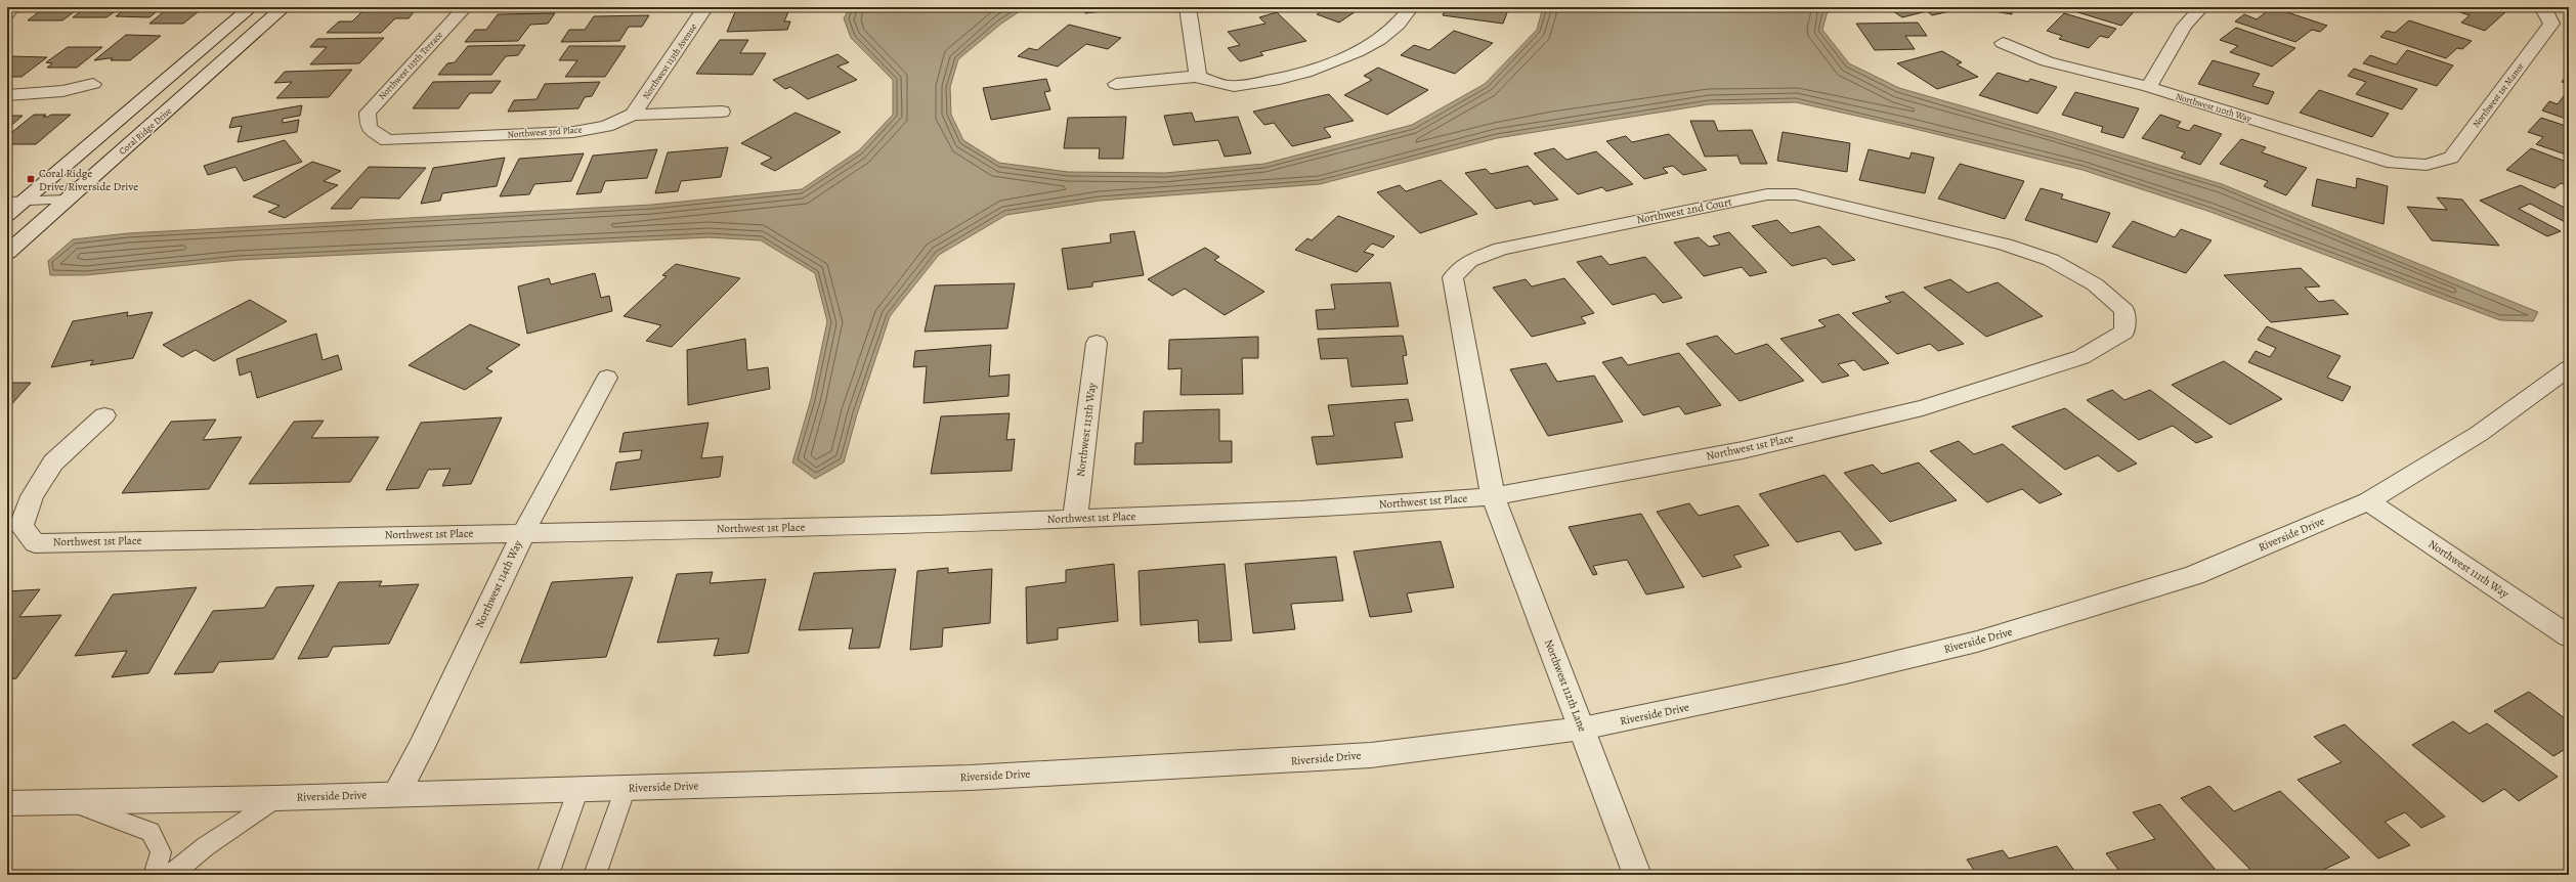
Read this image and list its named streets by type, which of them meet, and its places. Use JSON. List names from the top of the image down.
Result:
{
  "streets": {
    "street": [
      "Northwest 113th Avenue",
      "Northwest 113th Terrace",
      "Northwest 1st Manor",
      "Northwest 110th Way",
      "Coral Ridge Drive",
      "Northwest 3rd Place",
      "Northwest 2nd Court",
      "Northwest 113th Way",
      "Northwest 1st Place",
      "Riverside Drive",
      "Northwest 111th Way",
      "Northwest 114th Way",
      "Northwest 112th Lane"
    ]
  },
  "crossings": [
    ["Northwest 113th Avenue", "Northwest 3rd Place"],
    ["Northwest 113th Terrace", "Northwest 3rd Place"],
    ["Northwest 1st Manor", "Northwest 110th Way"],
    ["Northwest 2nd Court", "Northwest 1st Place"],
    ["Northwest 2nd Court", "Northwest 112th Lane"],
    ["Northwest 113th Way", "Northwest 1st Place"],
    ["Northwest 1st Place", "Northwest 114th Way"],
    ["Northwest 1st Place", "Northwest 112th Lane"],
    ["Riverside Drive", "Northwest 111th Way"],
    ["Riverside Drive", "Northwest 114th Way"],
    ["Riverside Drive", "Northwest 112th Lane"]
  ],
  "places": {
    "transit": ["Coral Ridge Drive/Riverside Drive"]
  }
}
